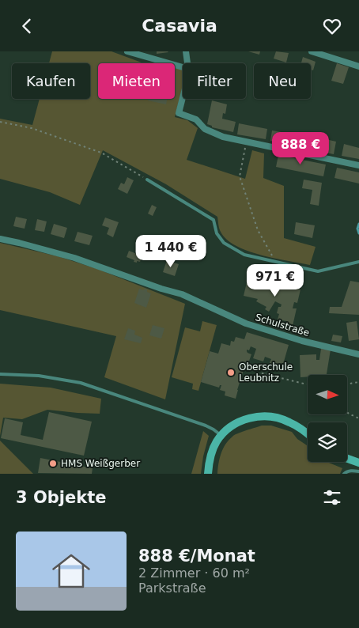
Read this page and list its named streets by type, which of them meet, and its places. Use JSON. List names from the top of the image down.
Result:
{
  "streets": {
    "street": ["Schulstraße"]
  },
  "places": ["Oberschule Leubnitz", "HMS Weißgerber"],
  "north": "right",
  "page": {
    "header": "Casavia",
    "chip": [
      "Kaufen",
      "Mieten",
      "Filter",
      "Neu"
    ],
    "price": ["888 €", "1 440 €", "971 €"],
    "heading": "3 Objekte",
    "list": [
      {
        "name": "888 €/Monat",
        "note": "2 Zimmer · 60 m² · Parkstraße"
      }
    ]
  }
}
